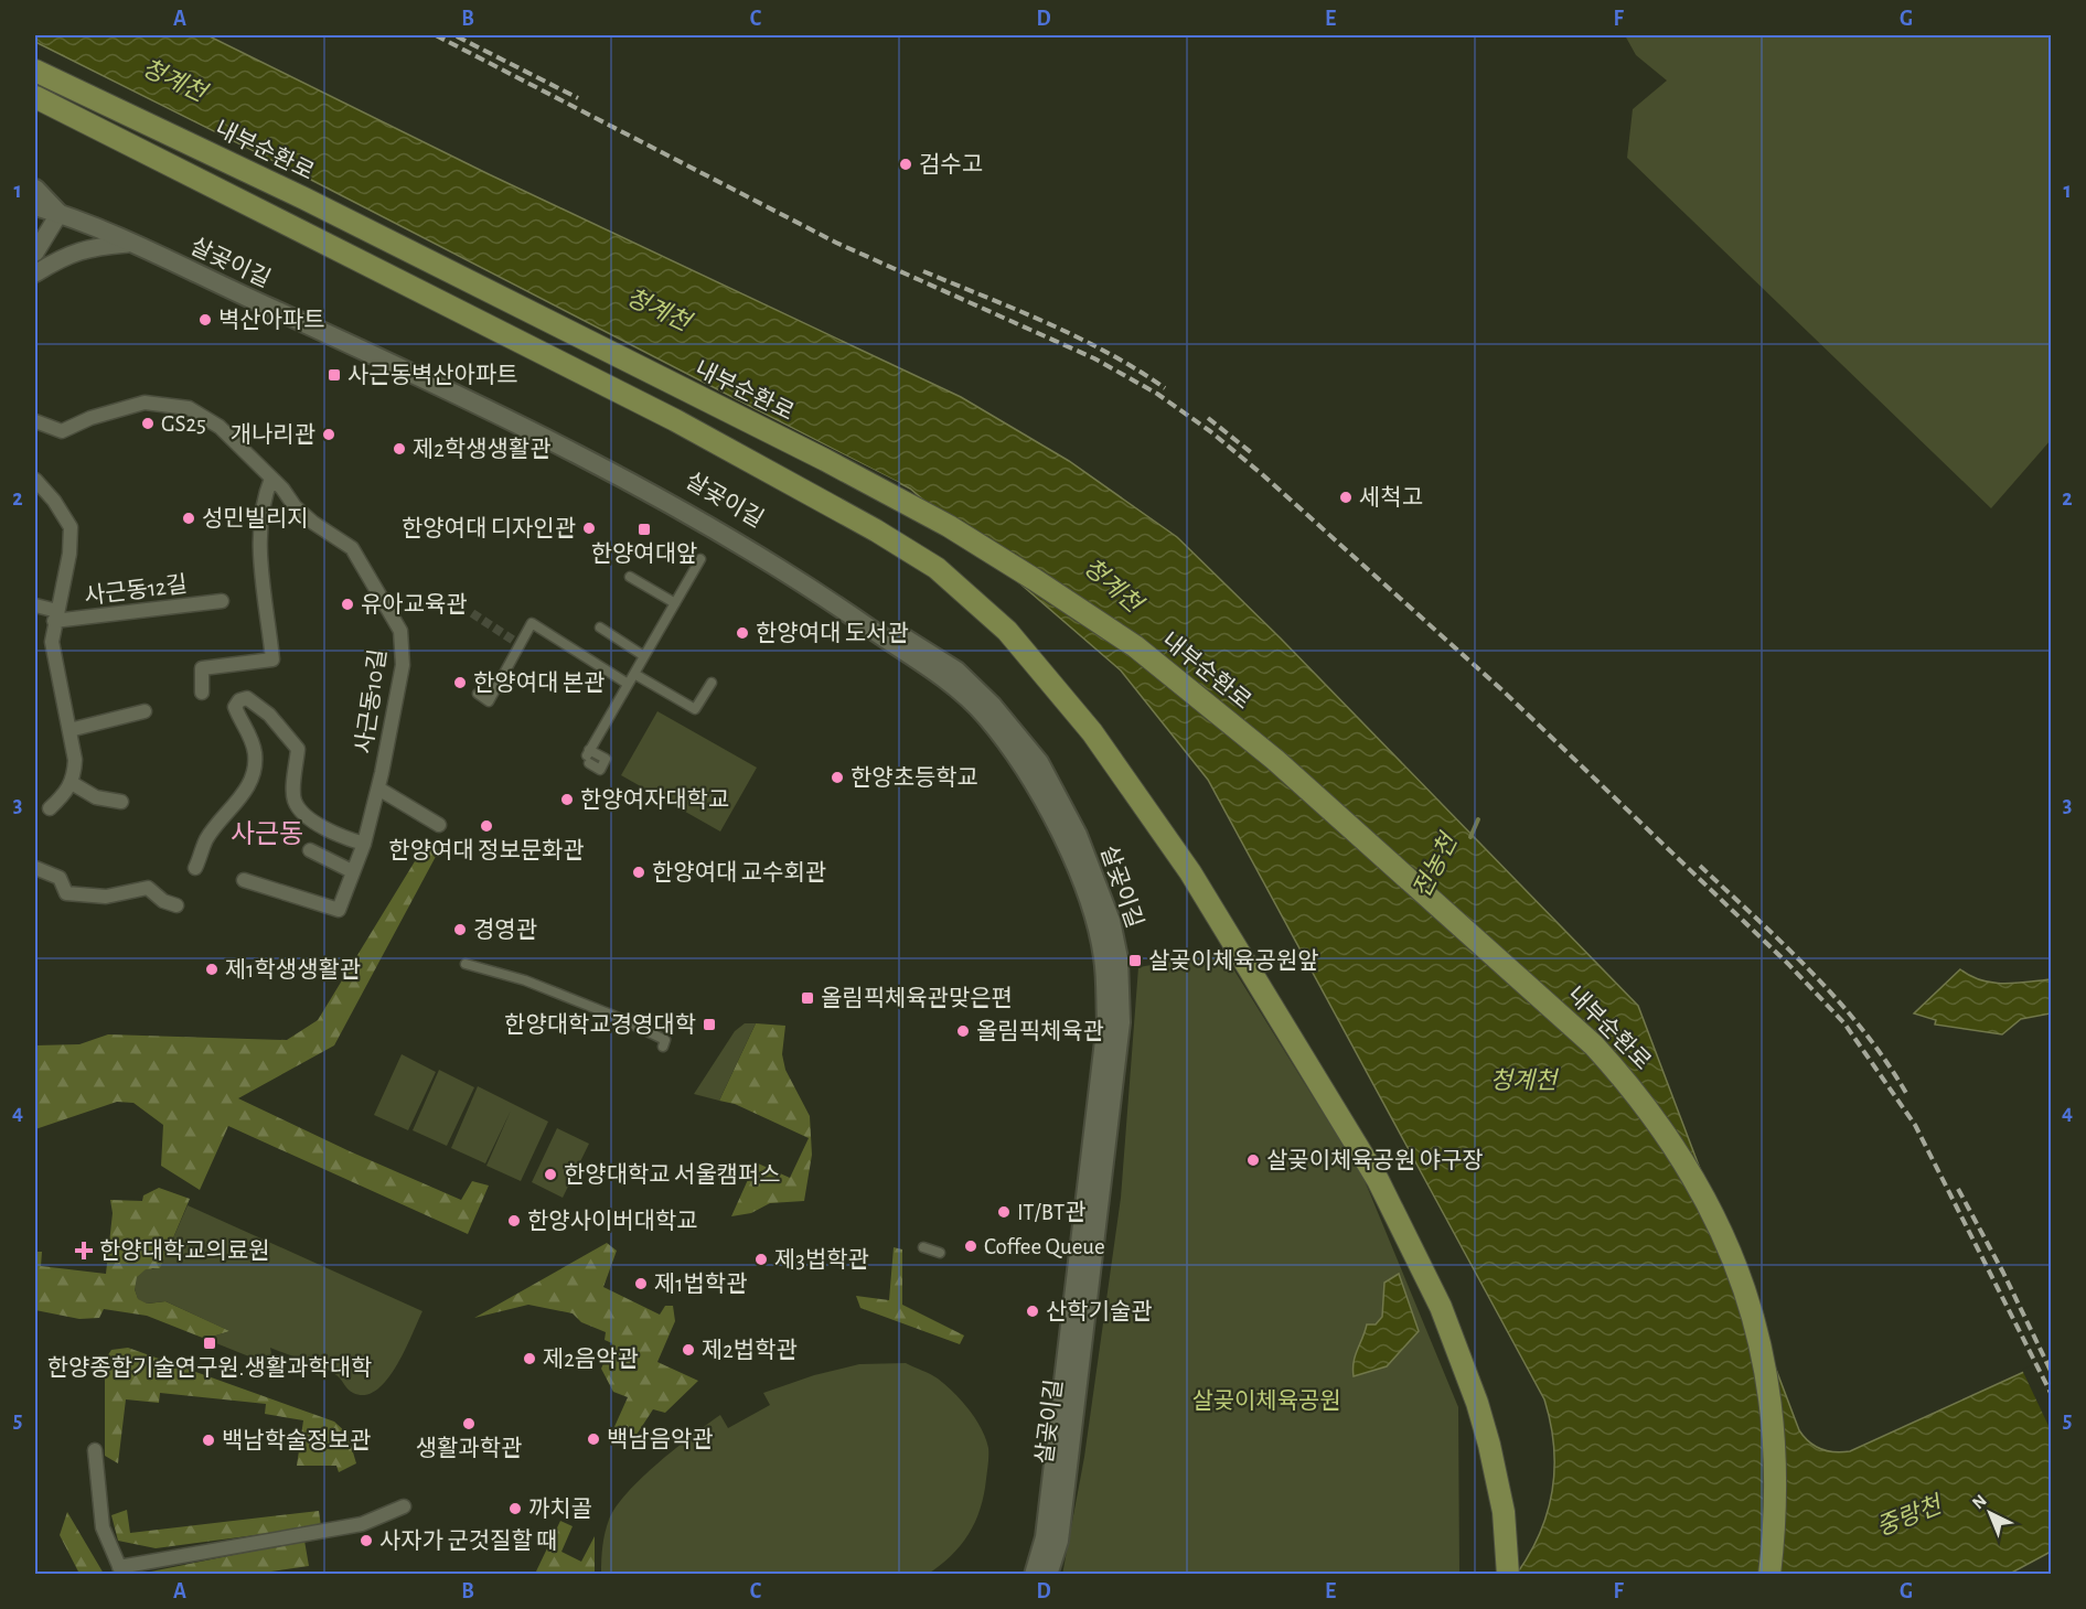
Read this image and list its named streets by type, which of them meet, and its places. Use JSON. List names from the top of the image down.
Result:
{
  "streets": {
    "highway": ["내부순환로"],
    "main road": ["살곶이길"],
    "street": ["사근동12길", "사근동10길"]
  },
  "districts": ["사근동"],
  "water": ["청계천", "전농천", "중랑천"],
  "parks": ["살곶이체육공원"],
  "places": {
    "other": [
      "검수고",
      "벽산아파트",
      "GS25",
      "개나리관",
      "제2학생생활관",
      "세척고",
      "성민빌리지",
      "한양여대 디자인관",
      "유아교육관",
      "한양여대 도서관",
      "한양여대 본관",
      "한양초등학교",
      "한양여자대학교",
      "한양여대 정보문화관",
      "한양여대 교수회관",
      "경영관",
      "제1학생생활관",
      "올림픽체육관",
      "살곶이체육공원 야구장",
      "한양대학교 서울캠퍼스",
      "IT/BT관",
      "한양사이버대학교",
      "Coffee Queue",
      "제3법학관",
      "제1법학관",
      "산학기술관",
      "제2법학관",
      "제2음악관",
      "생활과학관",
      "백남음악관",
      "백남학술정보관",
      "까치골",
      "사자가 군것질할 때"
    ],
    "transit": [
      "사근동벽산아파트",
      "한양여대앞",
      "살곶이체육공원앞",
      "올림픽체육관맞은편",
      "한양대학교경영대학",
      "한양종합기술연구원.생활과학대학"
    ],
    "health": ["한양대학교의료원"]
  },
  "north": "top left",
  "grid": {
    "columns": [
      "A",
      "B",
      "C",
      "D",
      "E",
      "F",
      "G"
    ],
    "rows": [
      "1",
      "2",
      "3",
      "4",
      "5"
    ]
  }
}
